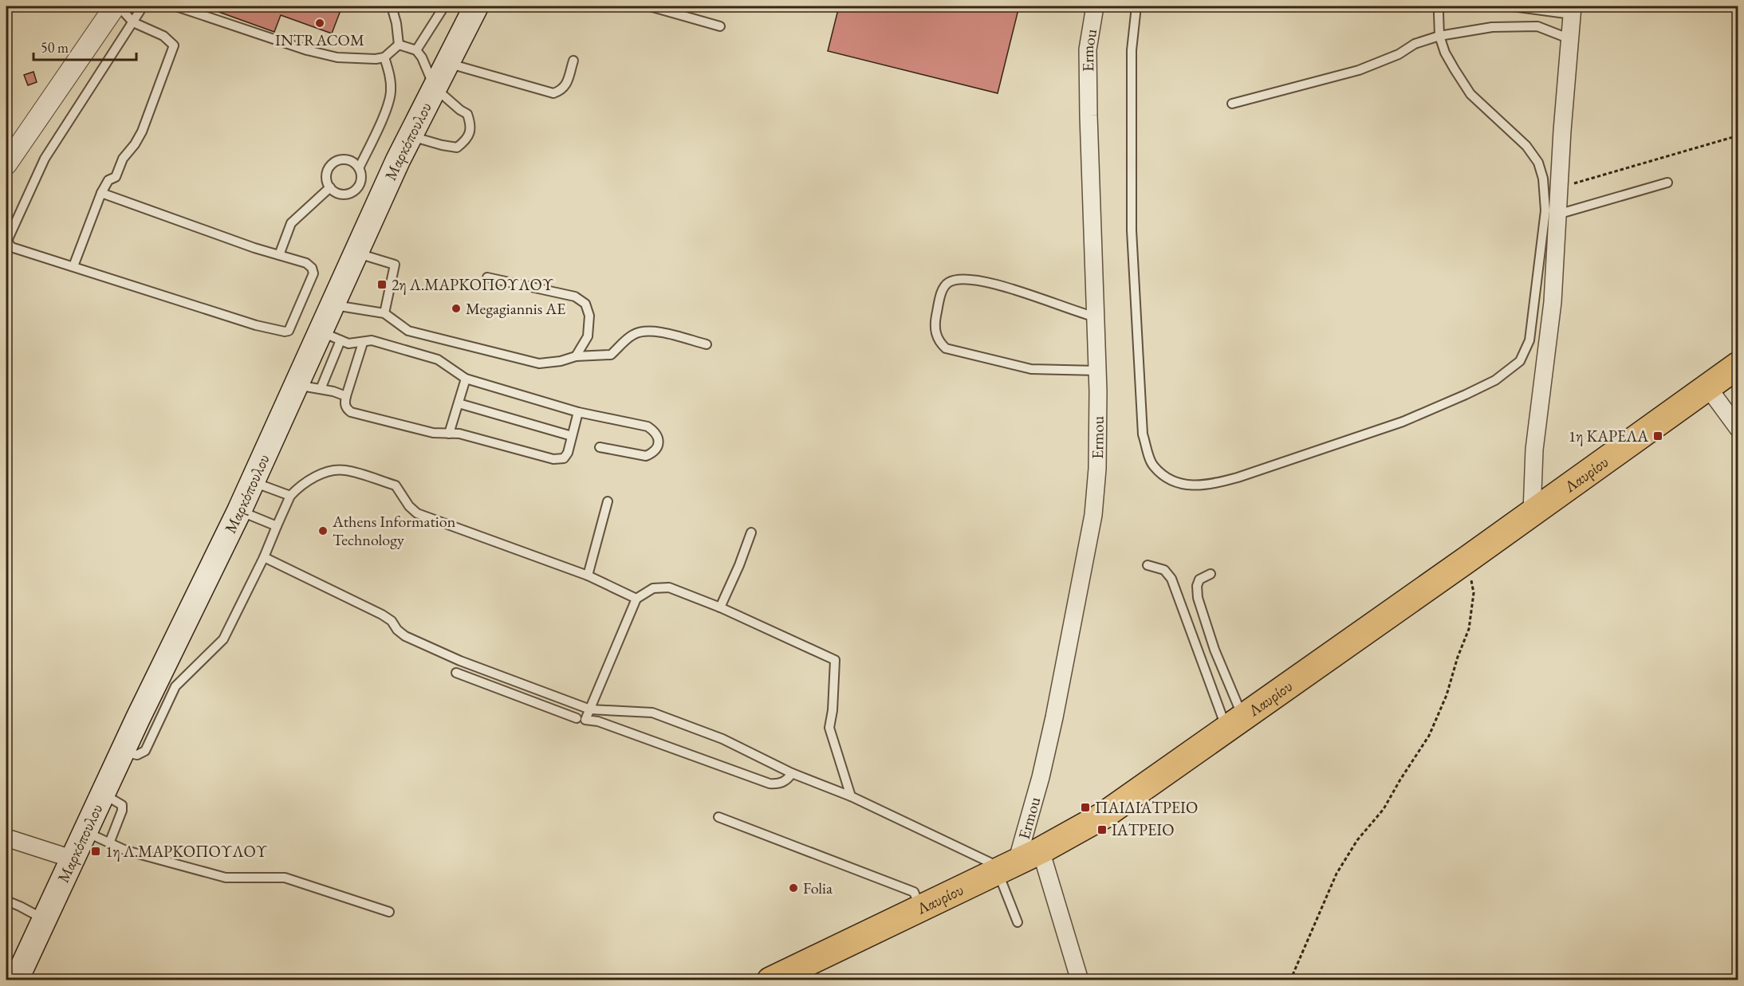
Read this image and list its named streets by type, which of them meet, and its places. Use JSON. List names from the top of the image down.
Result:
{
  "streets": {
    "main road": ["Μαρκόπουλου", "Λαυρίου"],
    "street": ["Ermou"]
  },
  "crossings": [
    ["Ermou", "Λαυρίου"]
  ],
  "places": {
    "other": [
      "INTRACOM",
      "Megagiannis AE",
      "Athens Information Technology",
      "Folia"
    ],
    "transit": [
      "2η Λ.ΜΑΡΚΟΠΟΥΛΟΥ",
      "1η ΚΑΡΕΛΑ",
      "ΠΑΙΔΙΑΤΡΕΙΟ",
      "ΙΑΤΡΕΙΟ",
      "1η Λ.ΜΑΡΚΟΠΟΥΛΟΥ"
    ]
  },
  "scale_bar": "50 m"
}
